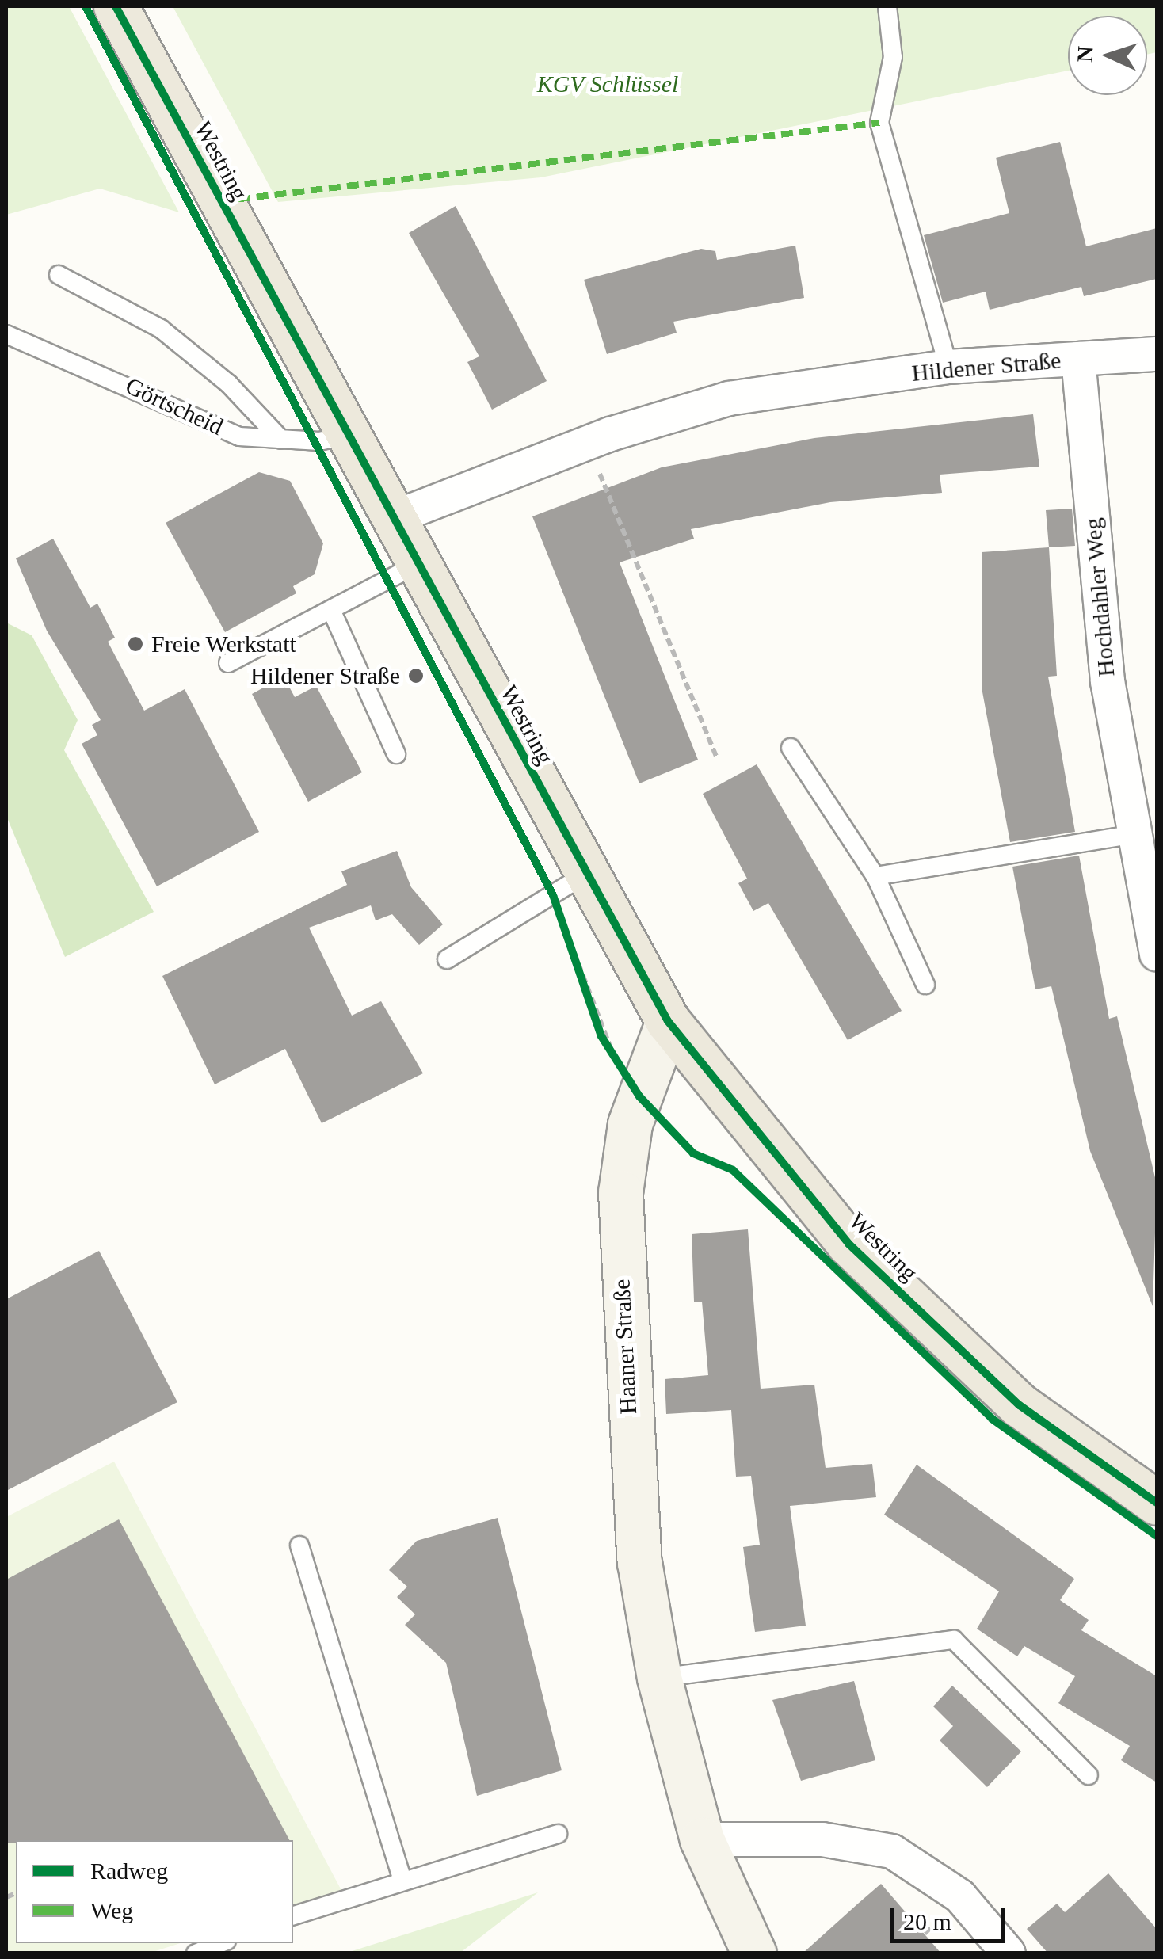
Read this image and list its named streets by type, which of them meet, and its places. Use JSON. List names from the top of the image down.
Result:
{
  "streets": {
    "main road": ["Westring", "Haaner Straße"],
    "street": ["Hildener Straße", "Hochdahler Weg"],
    "lane": ["Görtscheid"]
  },
  "crossings": [
    ["Westring", "Hildener Straße"],
    ["Westring", "Görtscheid"],
    ["Westring", "Haaner Straße"],
    ["Hildener Straße", "Hochdahler Weg"]
  ],
  "parks": ["KGV Schlüssel"],
  "places": ["Freie Werkstatt", "Hildener Straße"],
  "legend": ["Radweg", "Weg"],
  "scale_bar": "20 m",
  "north": "left"
}
